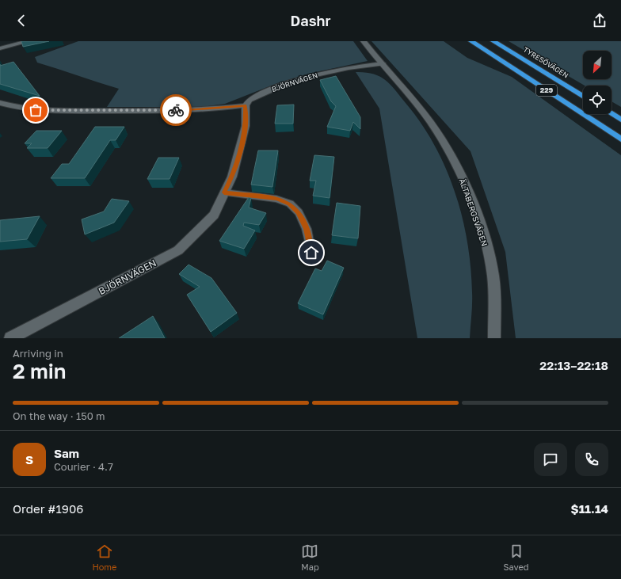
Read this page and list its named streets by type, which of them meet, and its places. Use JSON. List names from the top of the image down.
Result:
{
  "streets": {
    "highway": ["TYRESÖVÄGEN", "229"],
    "street": ["BJÖRNVÄGEN", "ÄLTABERGSVÄGEN"]
  },
  "crossings": [
    ["BJÖRNVÄGEN", "ÄLTABERGSVÄGEN"]
  ],
  "north": "bottom left",
  "page": {
    "header": "Dashr",
    "heading": ["2 min", "Arriving in", "22:13–22:18"],
    "panel": [
      "Sam",
      "Courier · 4.7",
      "Order #1906",
      "$11.14"
    ],
    "bar": "On the way · 150 m",
    "round": "S",
    "tabs": ["Home", "Map", "Saved"]
  }
}
